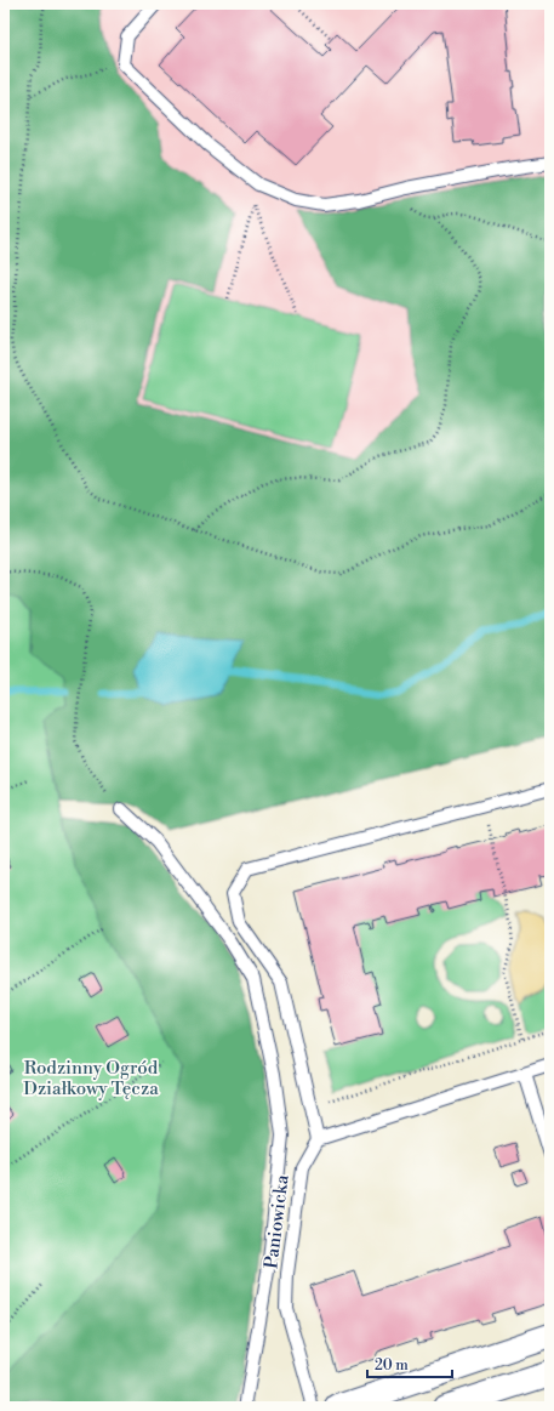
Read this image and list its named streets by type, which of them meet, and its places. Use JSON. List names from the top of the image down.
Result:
{
  "streets": {
    "lane": ["Paniowicka"]
  },
  "parks": ["Rodzinny Ogród Działkowy Tęcza"],
  "scale_bar": "20 m"
}
